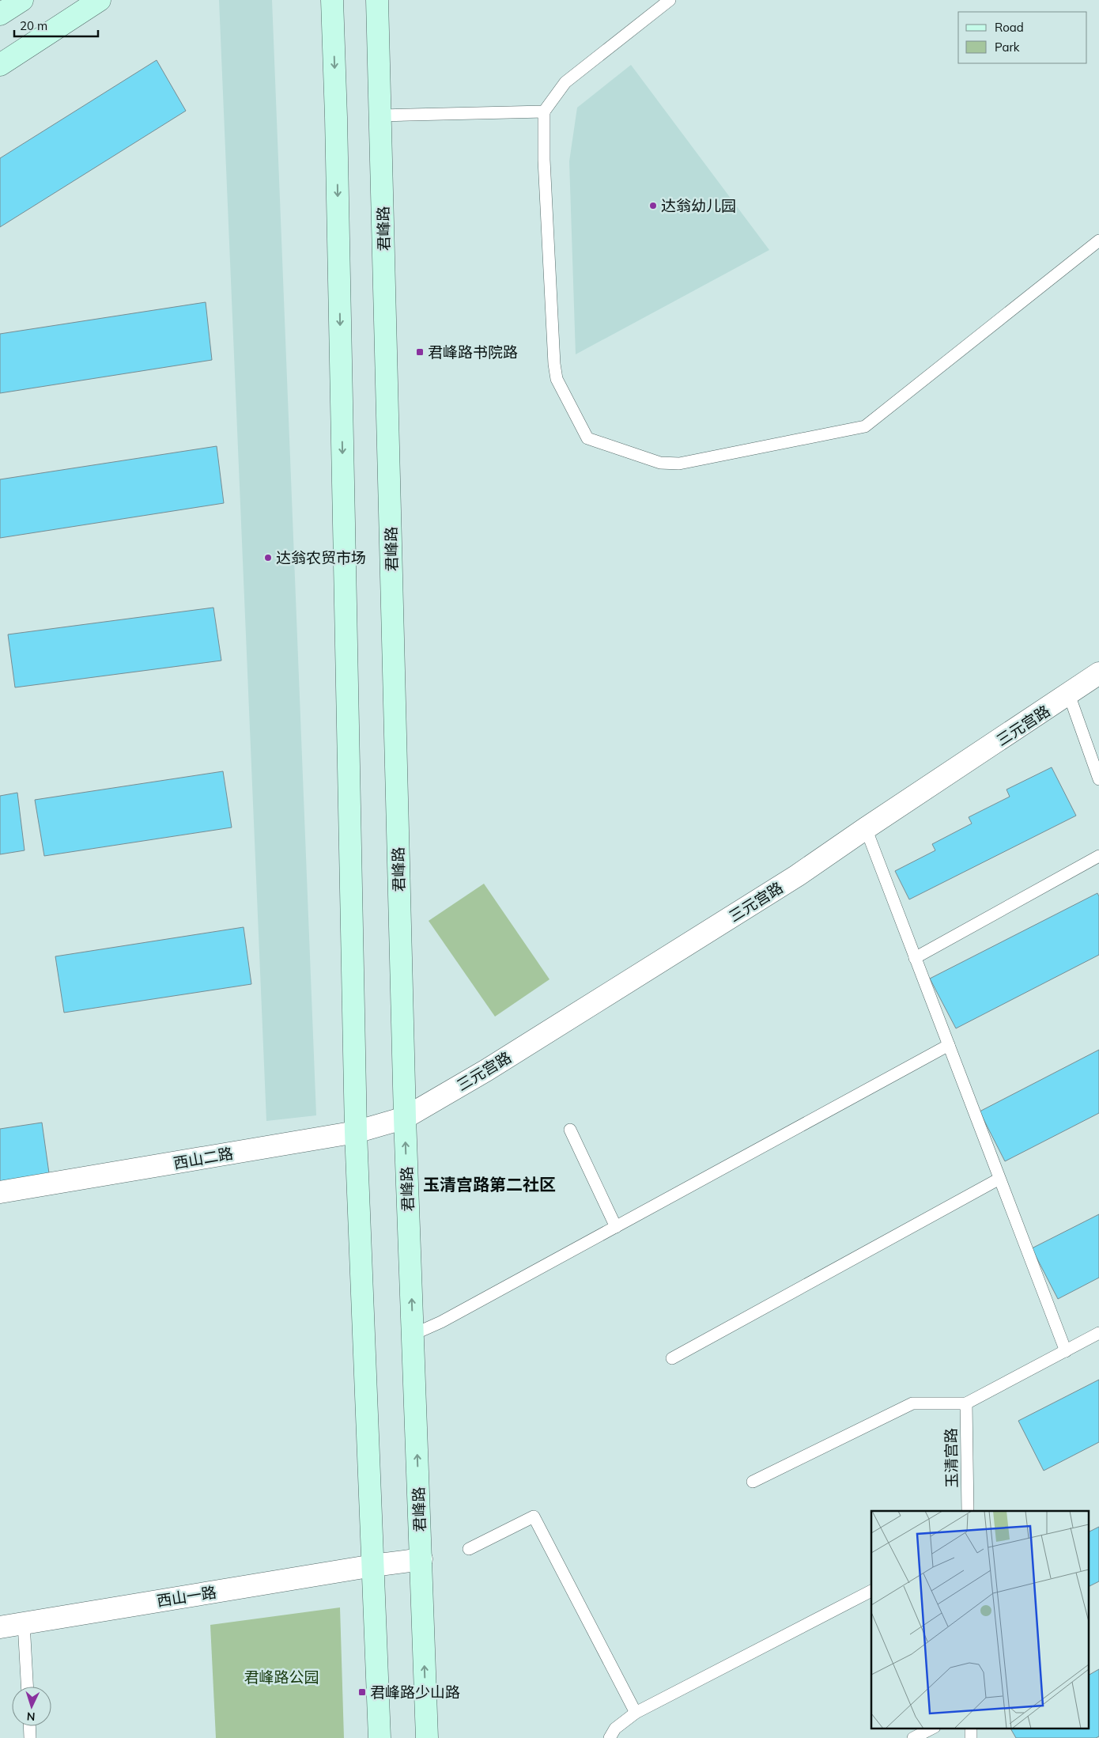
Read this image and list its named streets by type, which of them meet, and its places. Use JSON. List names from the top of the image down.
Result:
{
  "streets": {
    "main road": ["君峰路"],
    "street": ["三元宫路", "西山二路", "西山一路"],
    "lane": ["玉清宫路"]
  },
  "crossings": [
    ["君峰路", "三元宫路"],
    ["君峰路", "西山二路"],
    ["君峰路", "西山一路"],
    ["三元宫路", "西山二路"]
  ],
  "districts": ["玉清宫路第二社区"],
  "parks": ["君峰路公园"],
  "places": {
    "other": ["达翁幼儿园", "达翁农贸市场"],
    "transit": ["君峰路书院路", "君峰路少山路"]
  },
  "legend": ["Road", "Park"],
  "scale_bar": "20 m",
  "north": "bottom"
}
